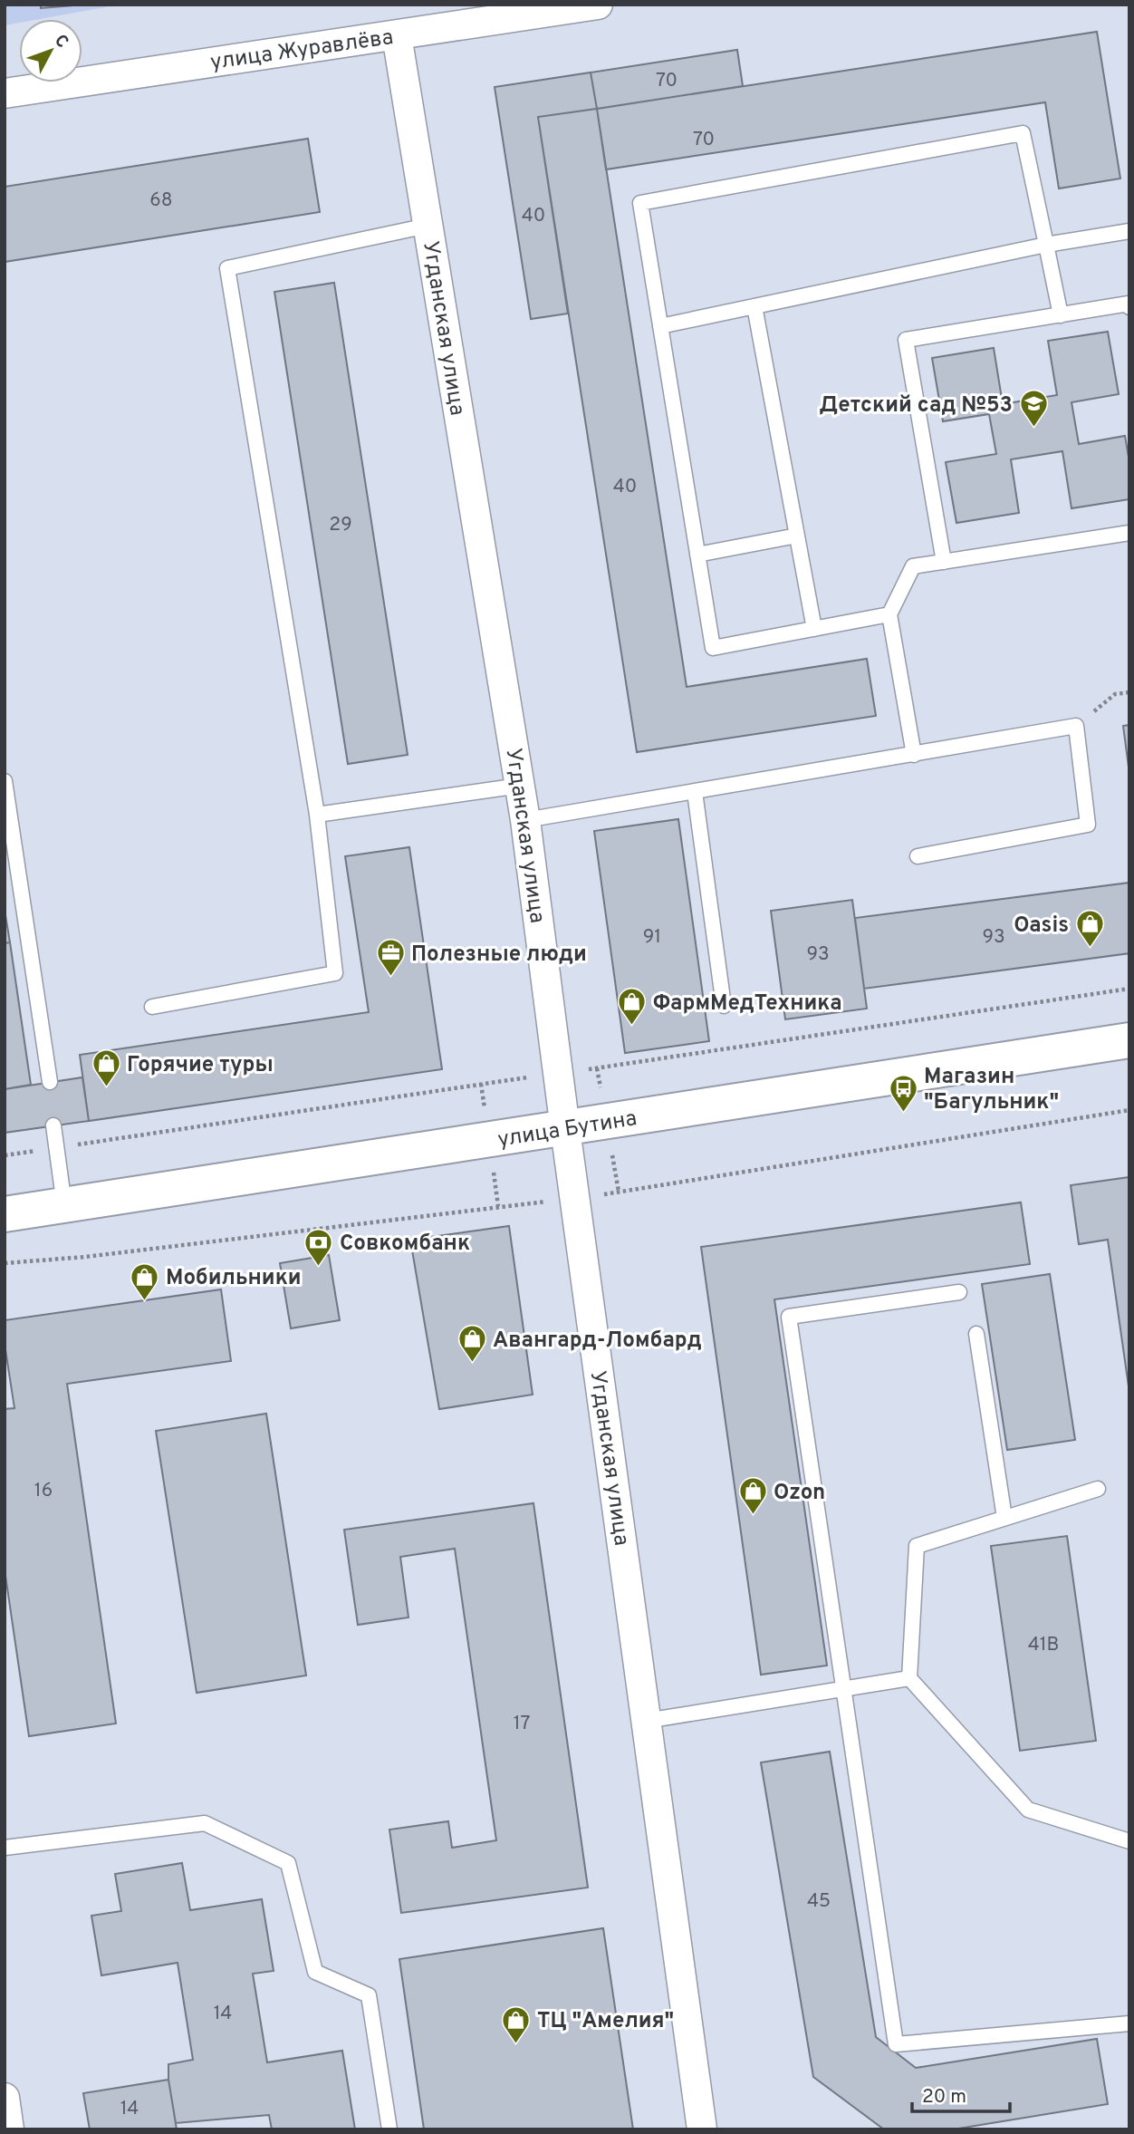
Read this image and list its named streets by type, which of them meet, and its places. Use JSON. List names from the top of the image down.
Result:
{
  "streets": {
    "main road": ["улица Бутина"],
    "street": ["улица Журавлёва", "Угданская улица"]
  },
  "crossings": [
    ["улица Журавлёва", "Угданская улица"],
    ["Угданская улица", "улица Бутина"]
  ],
  "places": {
    "school or university": ["Детский сад №53"],
    "shop": [
      "Oasis",
      "ФармМедТехника",
      "Горячие туры",
      "Мобильники",
      "Авангард-Ломбард",
      "Ozon",
      "ТЦ \"Амелия\""
    ],
    "office": ["Полезные люди"],
    "bus stop": ["Магазин \"Багульник\""],
    "bank": ["Совкомбанк"]
  },
  "house_numbers": [
    "70",
    "70",
    "68",
    "40",
    "40",
    "29",
    "91",
    "93",
    "93",
    "16",
    "41В",
    "17",
    "45",
    "14",
    "14"
  ],
  "scale_bar": "20 m",
  "north": "top right"
}
